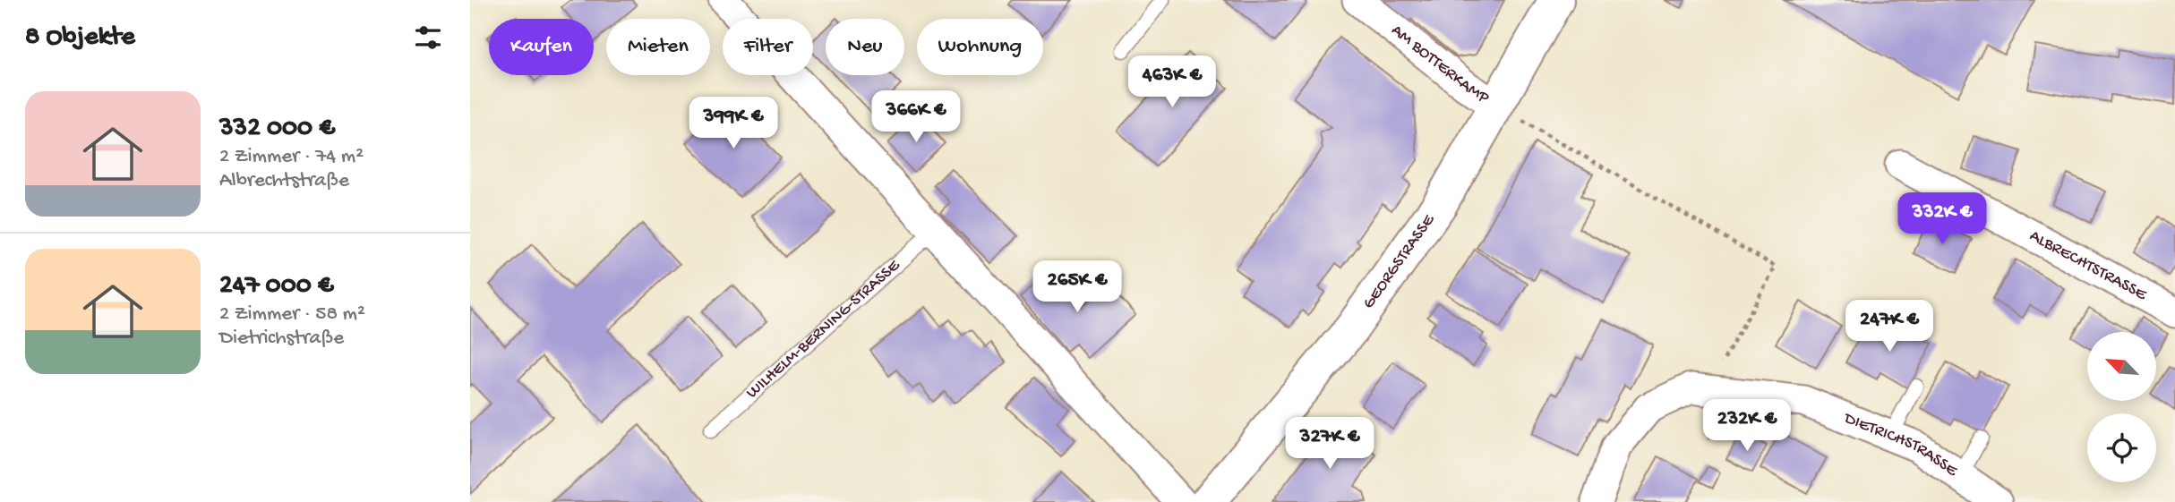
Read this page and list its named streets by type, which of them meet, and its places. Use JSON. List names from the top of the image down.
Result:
{
  "streets": {
    "main road": ["GEORGSTRASSE"],
    "street": ["AM BOTTERKAMP", "ALBRECHTSTRASSE", "DIETRICHSTRASSE"],
    "lane": ["WILHELM-BERNING-STRASSE"]
  },
  "crossings": [
    ["AM BOTTERKAMP", "GEORGSTRASSE"]
  ],
  "north": "top left",
  "page": {
    "heading": "8 Objekte",
    "chip": [
      "Kaufen",
      "Mieten",
      "Filter",
      "Neu",
      "Wohnung"
    ],
    "price": [
      "463K €",
      "366K €",
      "399K €",
      "332K €",
      "265K €",
      "247K €",
      "232K €",
      "327K €"
    ],
    "list": [
      {
        "name": "332 000 €",
        "note": "2 Zimmer · 74 m² · Albrechtstraße"
      },
      {
        "name": "247 000 €",
        "note": "2 Zimmer · 58 m² · Dietrichstraße"
      }
    ]
  }
}
